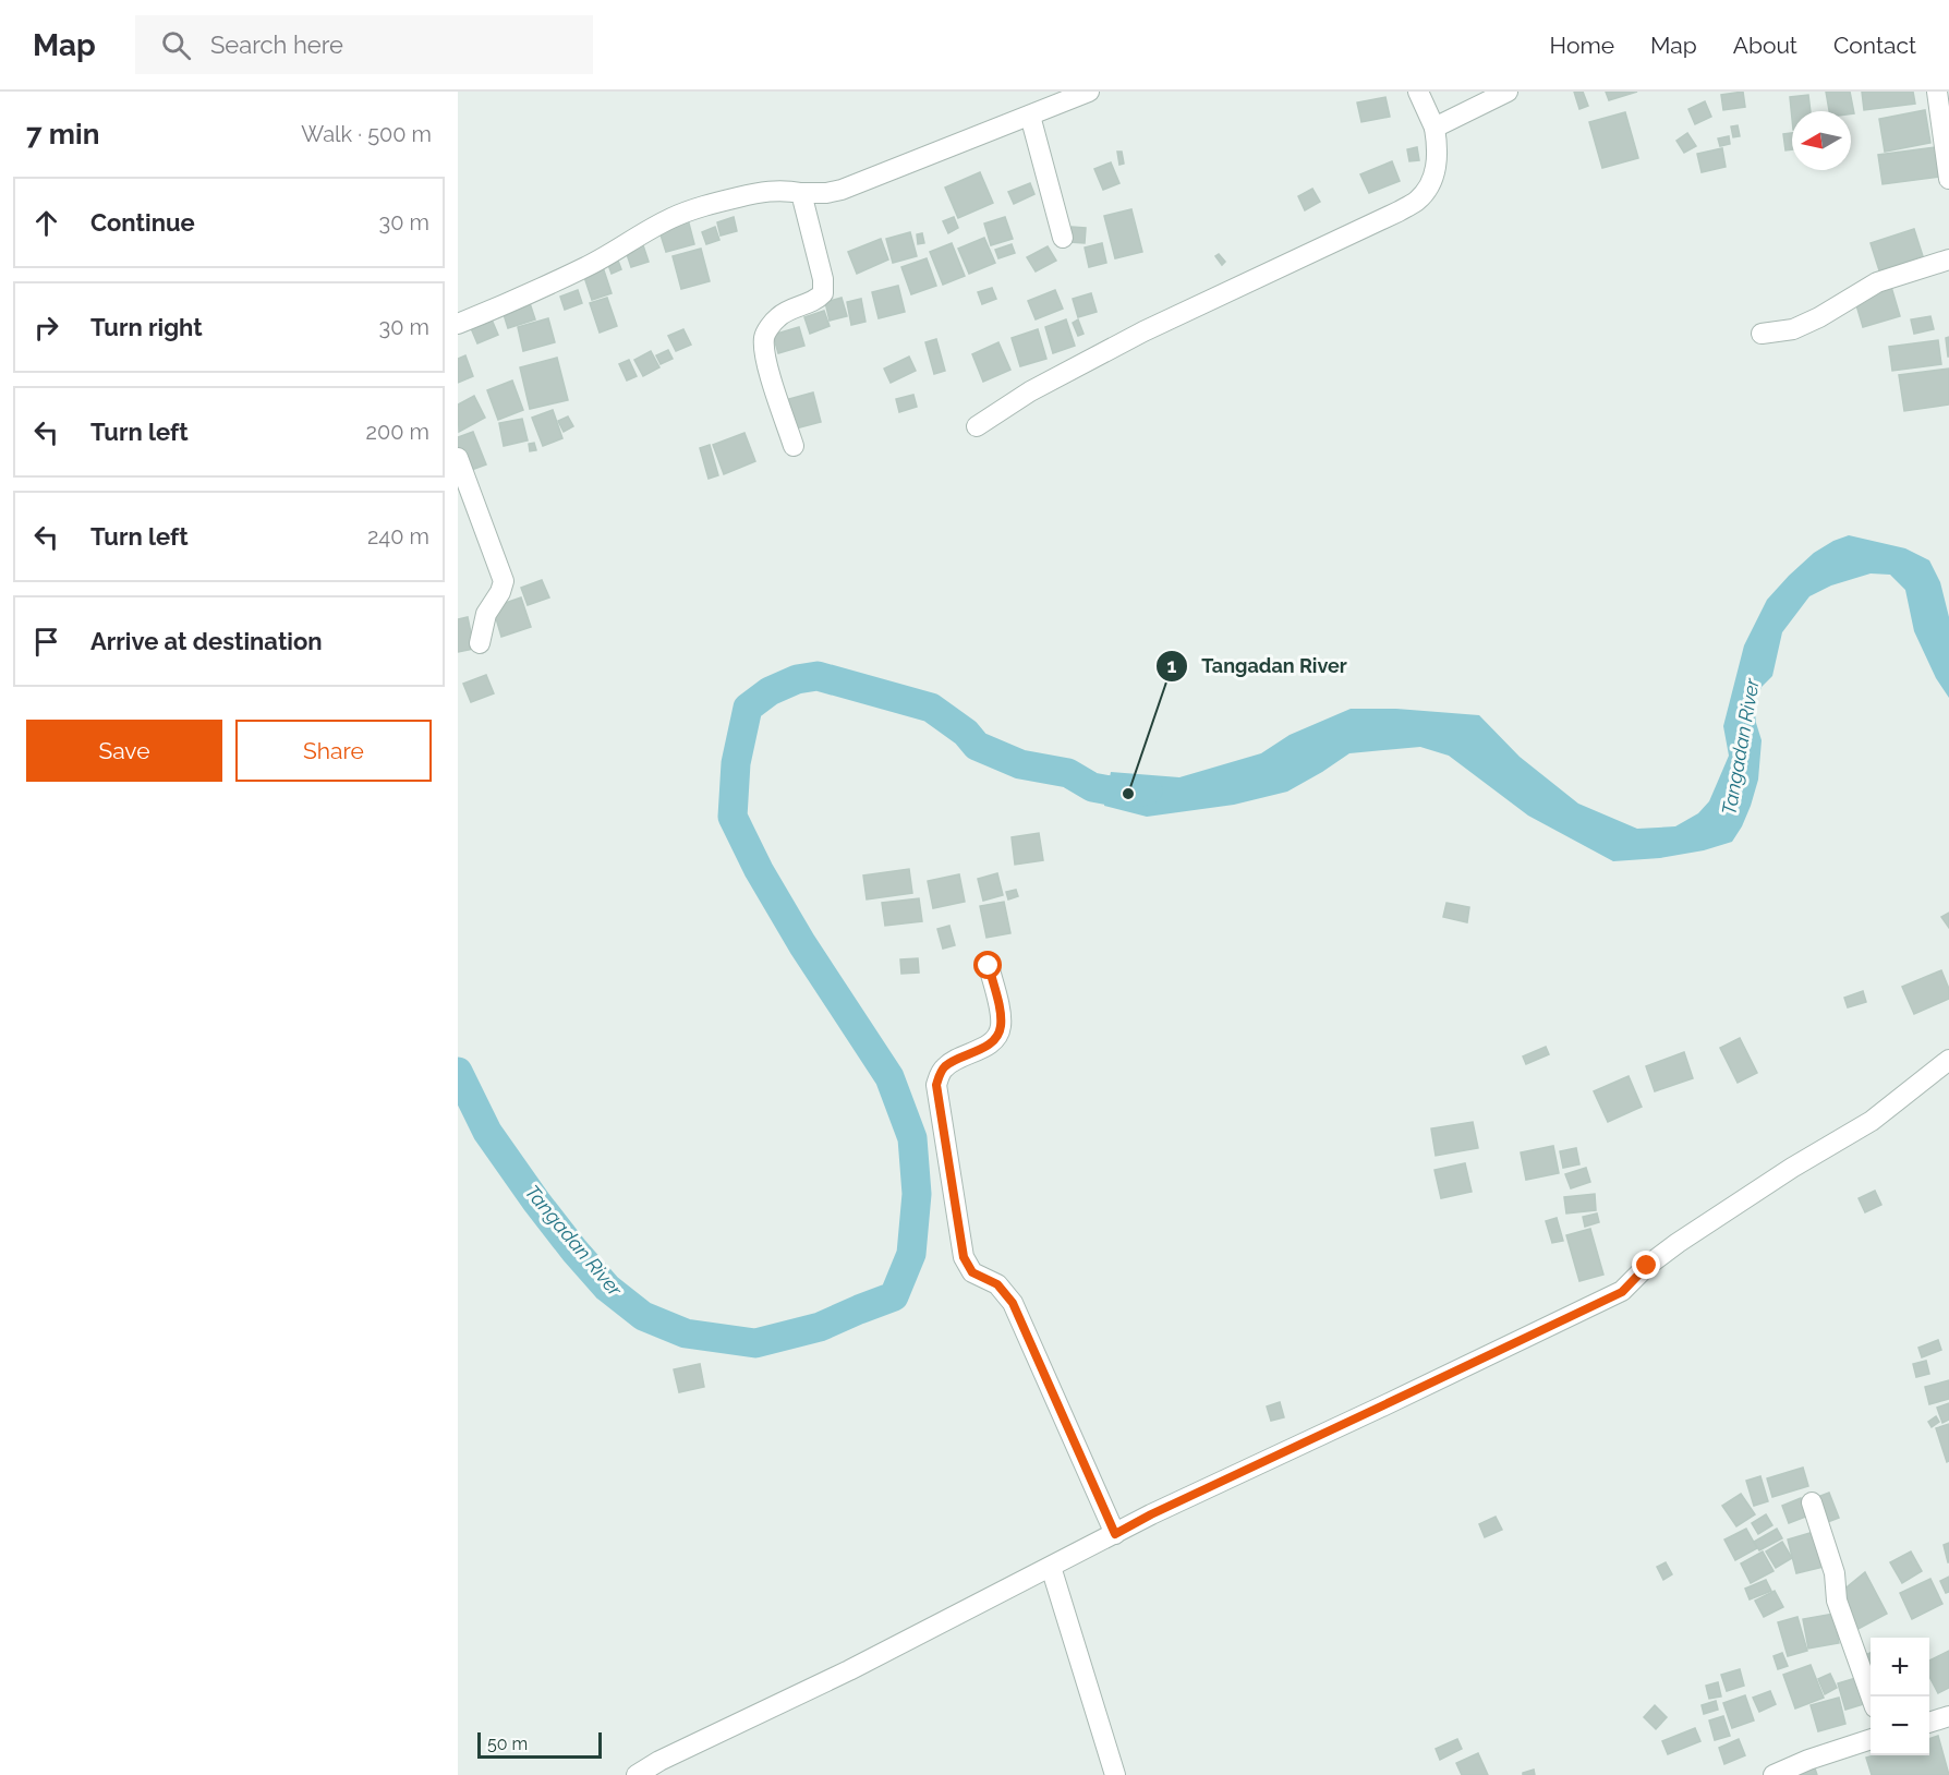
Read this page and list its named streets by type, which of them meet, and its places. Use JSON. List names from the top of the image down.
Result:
{
  "water": ["Tangadan River"],
  "places": ["Tangadan River"],
  "scale_bar": "50 m",
  "north": "left",
  "page": {
    "header": "Map",
    "search": "Search here",
    "nav": [
      "Home",
      "Map",
      "About",
      "Contact"
    ],
    "heading": ["7 min", "Walk · 500 m"],
    "list": [
      ["Continue", "30 m"],
      ["Turn right", "30 m"],
      ["Turn left", "200 m"],
      ["Turn left", "240 m"],
      "Arrive at destination"
    ],
    "buttons": ["Save", "Share"],
    "map_buttons": ["+", "−"],
    "scale": "50 m"
  }
}
